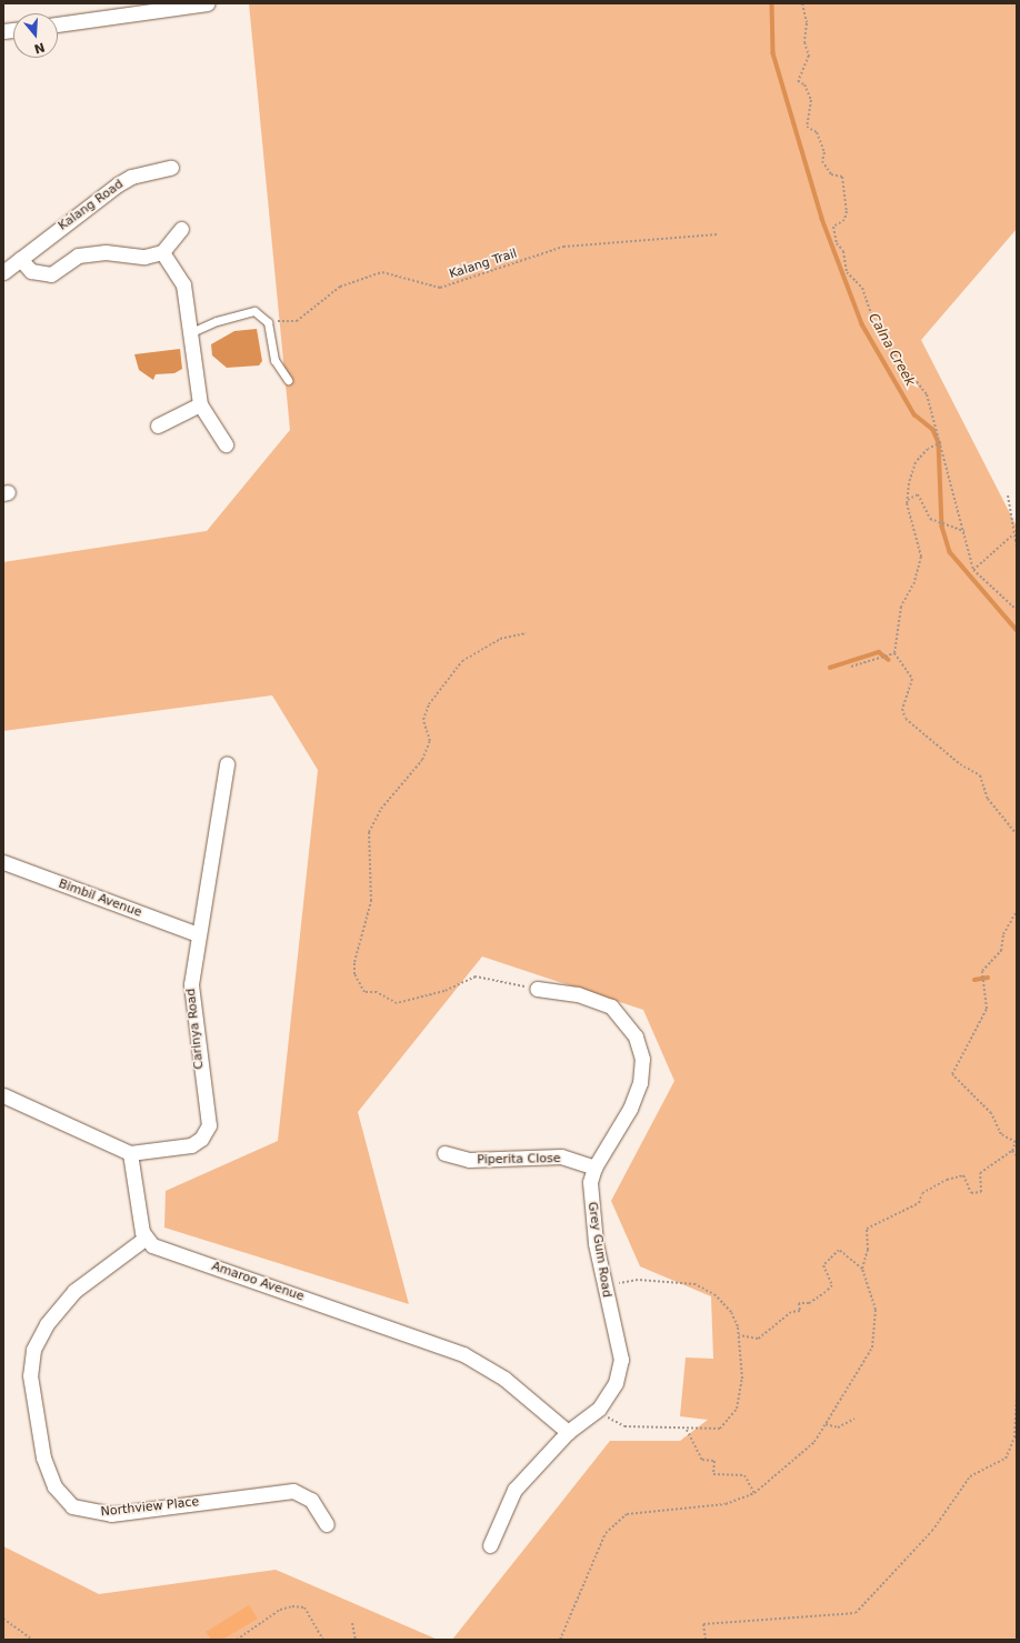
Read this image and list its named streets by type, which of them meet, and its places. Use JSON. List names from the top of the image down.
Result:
{
  "streets": {
    "street": [
      "Kalang Road",
      "Bimbil Avenue",
      "Carinya Road",
      "Piperita Close",
      "Grey Gum Road",
      "Amaroo Avenue",
      "Northview Place"
    ],
    "path": ["Kalang Trail"]
  },
  "crossings": [
    ["Bimbil Avenue", "Carinya Road"],
    ["Piperita Close", "Grey Gum Road"],
    ["Grey Gum Road", "Amaroo Avenue"],
    ["Amaroo Avenue", "Northview Place"]
  ],
  "water": ["Calna Creek"],
  "north": "bottom"
}
